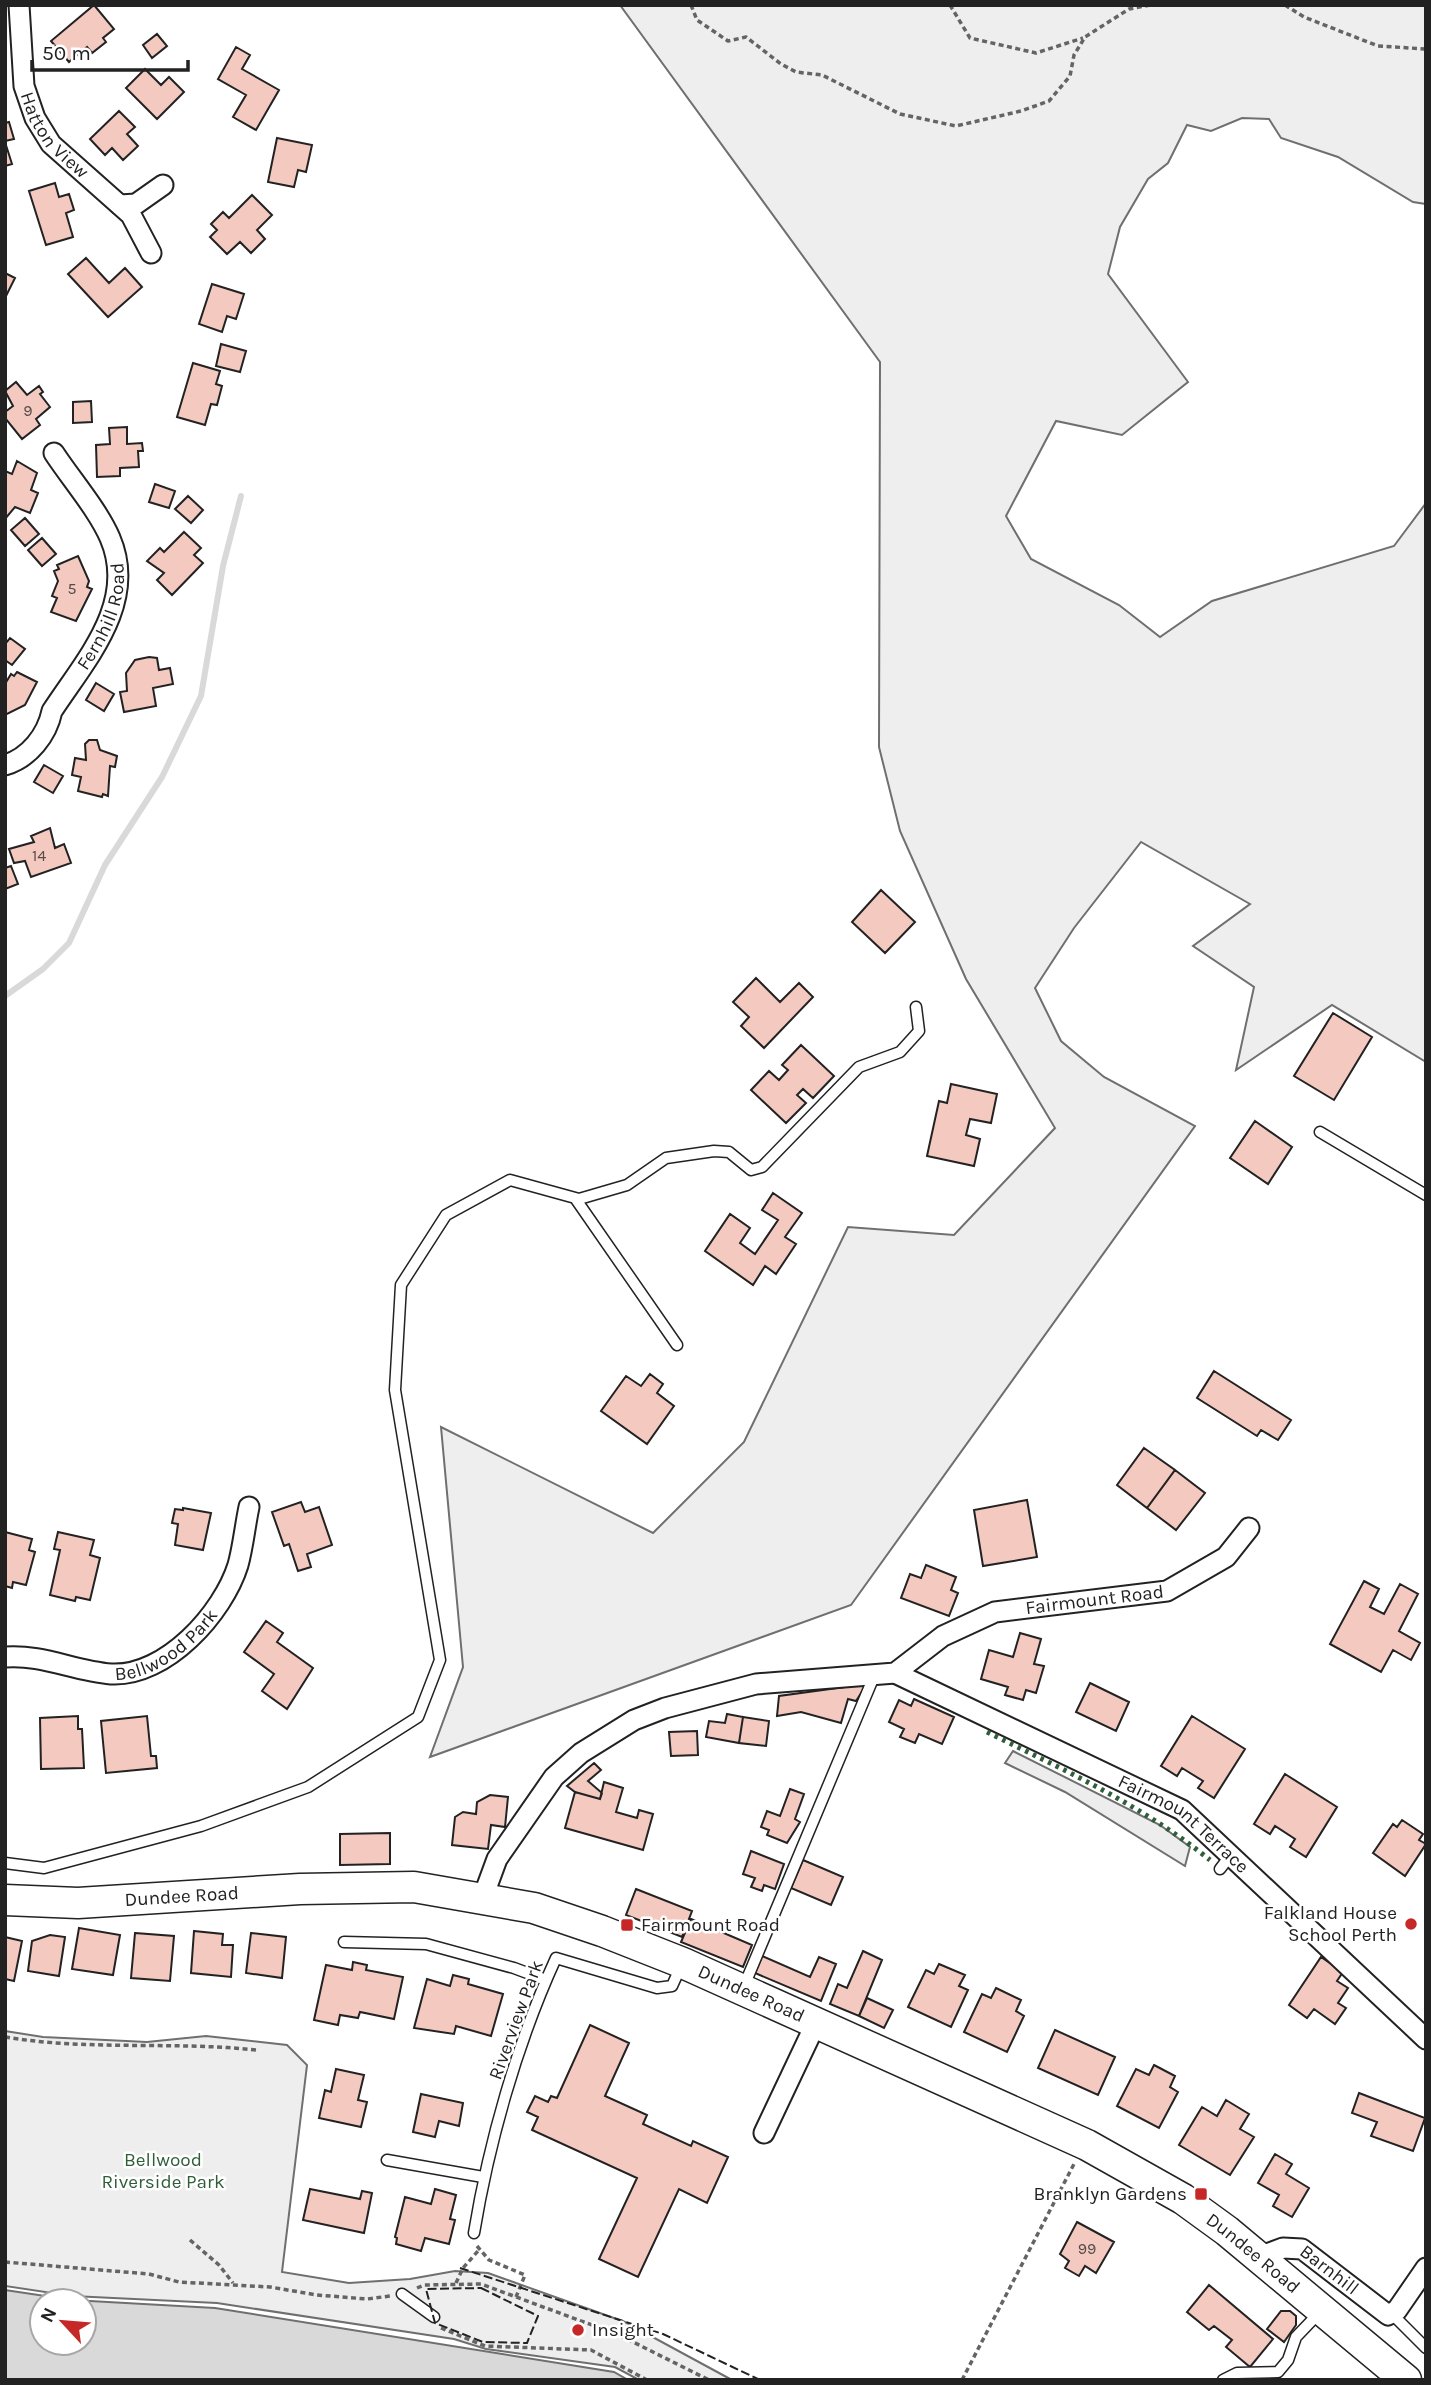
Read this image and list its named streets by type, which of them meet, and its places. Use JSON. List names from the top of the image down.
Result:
{
  "streets": {
    "main road": ["Dundee Road"],
    "street": [
      "Hatton View",
      "Fernhill Road",
      "Fairmount Road",
      "Bellwood Park",
      "Fairmount Terrace",
      "Barnhill"
    ],
    "lane": ["Riverview Park"]
  },
  "crossings": [
    ["Fairmount Road", "Fairmount Terrace"],
    ["Dundee Road", "Riverview Park"],
    ["Dundee Road", "Barnhill"]
  ],
  "parks": ["Bellwood Riverside Park"],
  "places": {
    "other": ["Falkland House School Perth", "Insight"],
    "transit": ["Fairmount Road", "Branklyn Gardens"]
  },
  "house_numbers": [
    "9",
    "5",
    "14",
    "99"
  ],
  "scale_bar": "50 m",
  "north": "top left"
}
